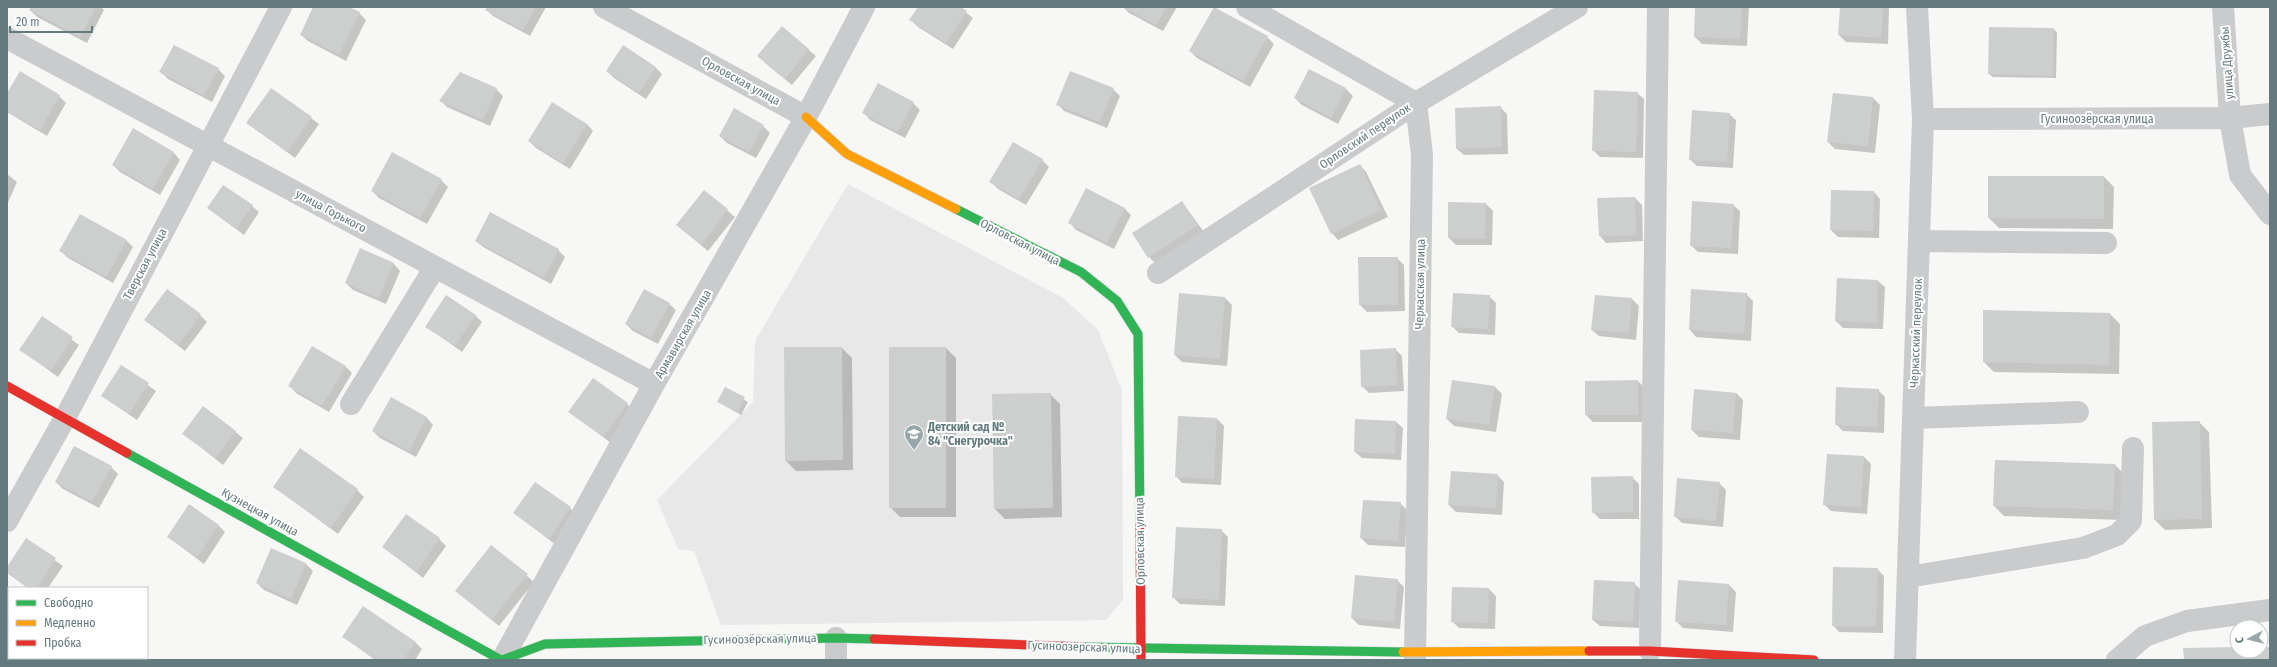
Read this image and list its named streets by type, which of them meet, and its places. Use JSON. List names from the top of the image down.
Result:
{
  "streets": {
    "street": [
      "улица Дружбы",
      "Орловская улица",
      "Гусиноозёрская улица",
      "Орловский переулок",
      "улица Горького",
      "Тверская улица",
      "Черкасская улица",
      "Черкасский переулок",
      "Армавирская улица",
      "Кузнецкая улица"
    ]
  },
  "crossings": [
    ["улица Дружбы", "Гусиноозёрская улица"],
    ["Орловская улица", "Гусиноозёрская улица"],
    ["Орловская улица", "Армавирская улица"],
    ["Гусиноозёрская улица", "Черкасская улица"],
    ["Гусиноозёрская улица", "Черкасский переулок"],
    ["Гусиноозёрская улица", "Армавирская улица"],
    ["Гусиноозёрская улица", "Кузнецкая улица"],
    ["Орловский переулок", "Черкасская улица"],
    ["улица Горького", "Тверская улица"],
    ["улица Горького", "Армавирская улица"],
    ["Тверская улица", "Кузнецкая улица"],
    ["Армавирская улица", "Кузнецкая улица"]
  ],
  "places": {
    "school or university": ["Детский сад № 84 \"Снегурочка\""]
  },
  "legend": ["Свободно", "Медленно", "Пробка"],
  "scale_bar": "20 m",
  "north": "left"
}
